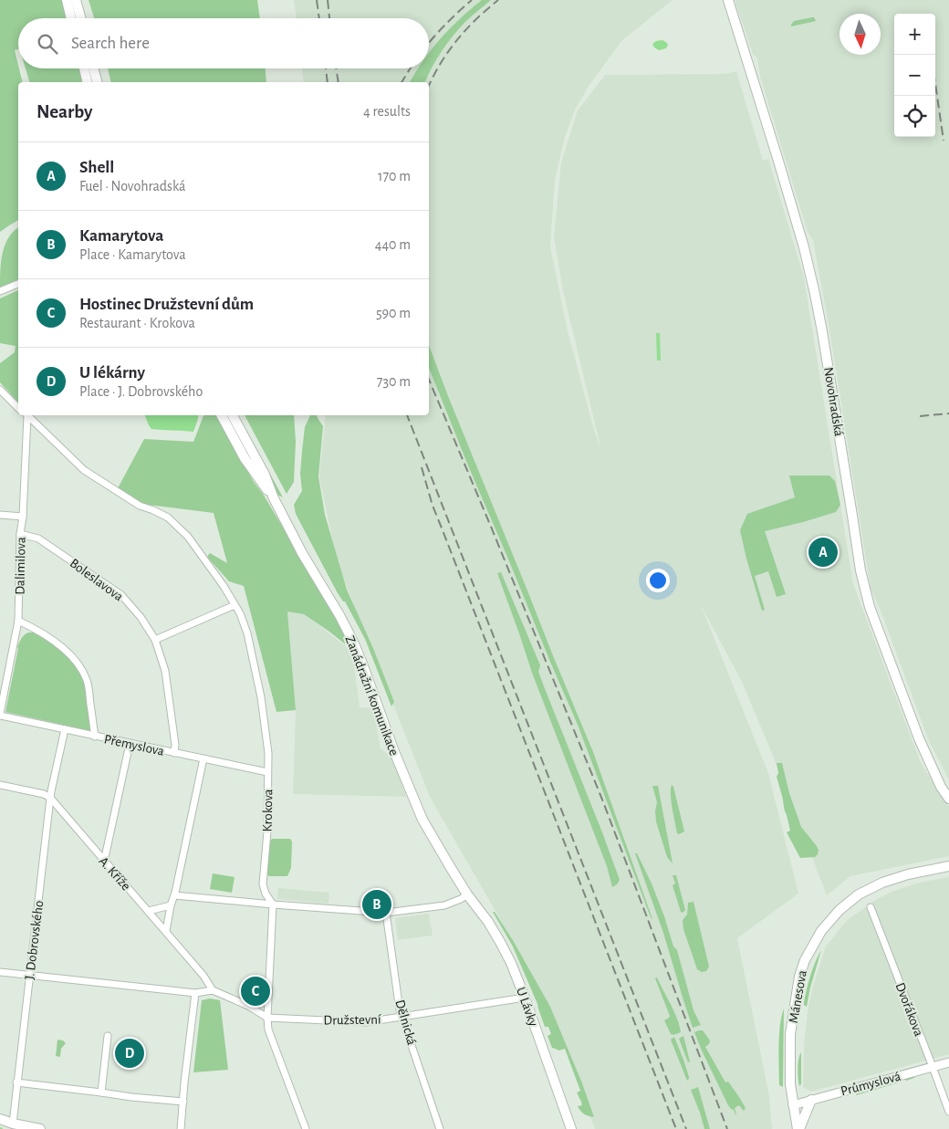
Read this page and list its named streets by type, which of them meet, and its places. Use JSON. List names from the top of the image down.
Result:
{
  "streets": {
    "main road": [
      "Novohradská",
      "Zanádražní komunikace",
      "Mánesova",
      "U Lávky"
    ],
    "street": [
      "Dalimilova",
      "Boleslavova",
      "Přemyslova",
      "Krokova",
      "A. Kříže",
      "J. Dobrovského",
      "Dvořákova",
      "Družstevní",
      "Dělnická",
      "Průmyslová"
    ]
  },
  "crossings": [
    ["Dalimilova", "Boleslavova"],
    ["Dalimilova", "Přemyslova"],
    ["Boleslavova", "Přemyslova"],
    ["Zanádražní komunikace", "U Lávky"],
    ["Přemyslova", "Krokova"],
    ["Přemyslova", "J. Dobrovského"],
    ["Krokova", "Družstevní"],
    ["A. Kříže", "J. Dobrovského"],
    ["A. Kříže", "Družstevní"],
    ["Mánesova", "Průmyslová"],
    ["U Lávky", "Družstevní"],
    ["Dvořákova", "Průmyslová"],
    ["Družstevní", "Dělnická"]
  ],
  "north": "bottom",
  "page": {
    "map_buttons": ["+", "−"],
    "search": "Search here",
    "heading": ["Nearby", "4 results"],
    "list": [
      {
        "mark": "A",
        "name": "Shell",
        "note": "Fuel · Novohradská",
        "value": "170 m"
      },
      {
        "mark": "B",
        "name": "Kamarytova",
        "note": "Place · Kamarytova",
        "value": "440 m"
      },
      {
        "mark": "C",
        "name": "Hostinec Družstevní dům",
        "note": "Restaurant · Krokova",
        "value": "590 m"
      },
      {
        "mark": "D",
        "name": "U lékárny",
        "note": "Place · J. Dobrovského",
        "value": "730 m"
      }
    ],
    "pins": [
      "A",
      "B",
      "C",
      "D"
    ]
  }
}
